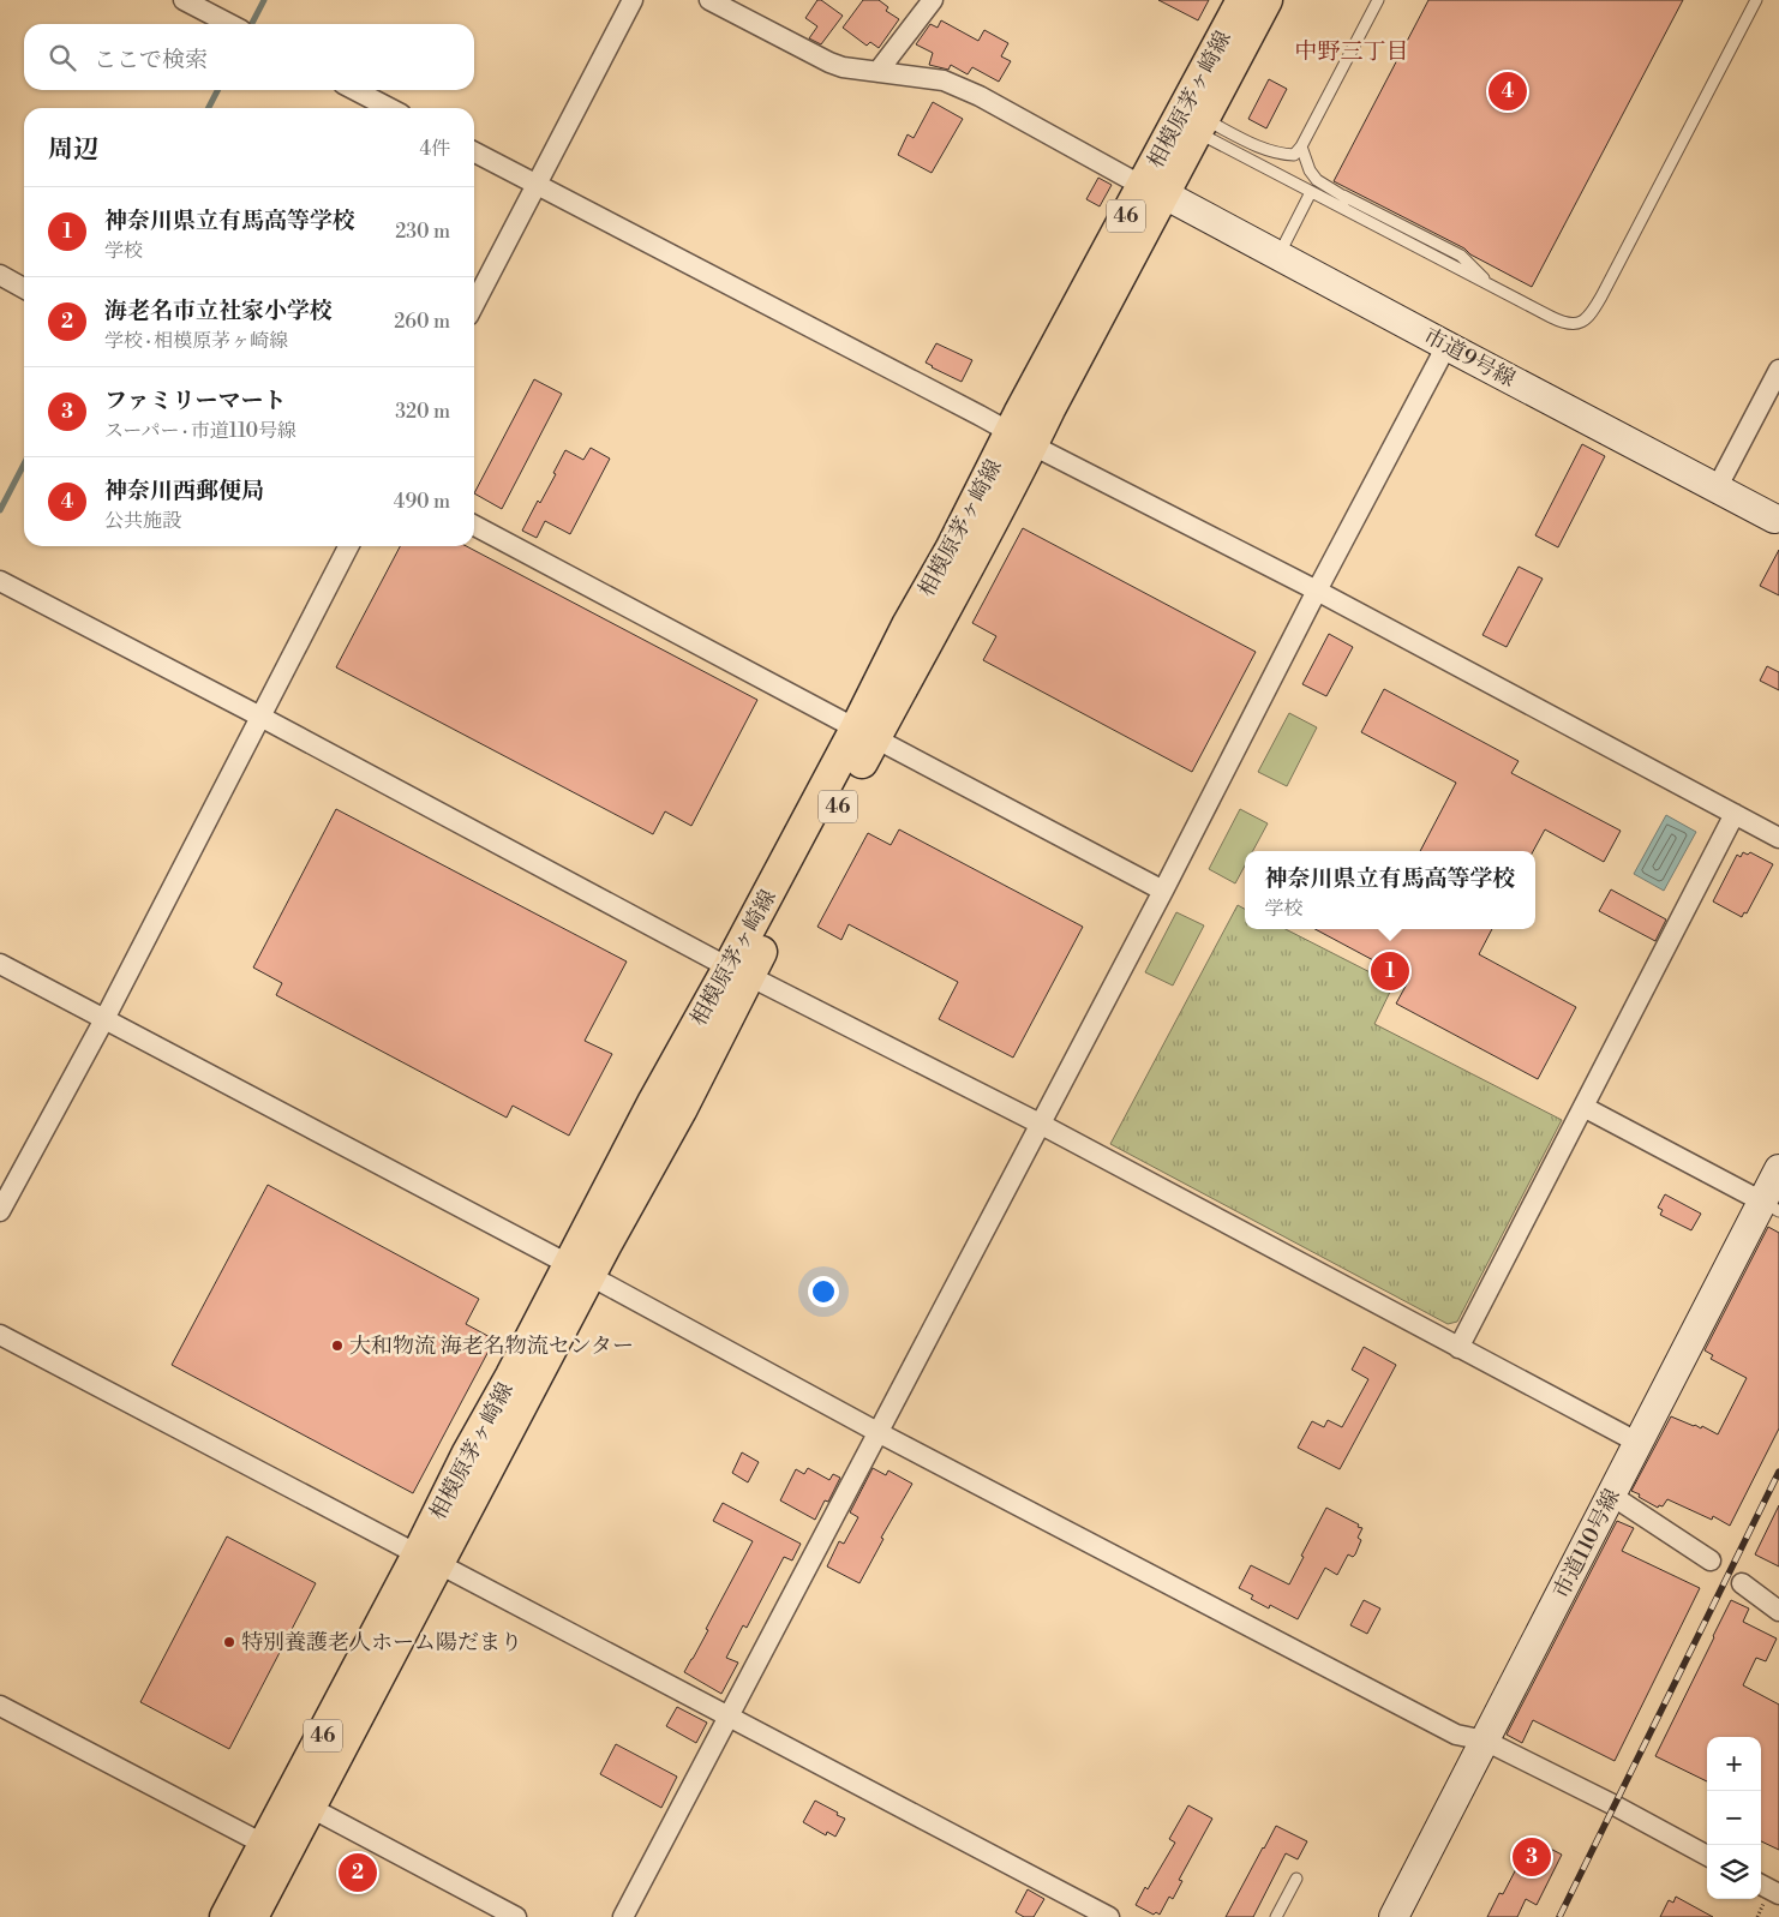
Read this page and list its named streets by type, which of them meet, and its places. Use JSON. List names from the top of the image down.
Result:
{
  "streets": {
    "main road": ["相模原茅ヶ崎線", "46"],
    "street": ["市道9号線", "市道110号線"]
  },
  "crossings": [
    ["相模原茅ヶ崎線", "市道9号線"]
  ],
  "districts": ["中野三丁目"],
  "places": ["大和物流 海老名物流センター", "特別養護老人ホーム陽だまり"],
  "page": {
    "search": "ここで検索",
    "pins": [
      "4",
      "1",
      "3",
      "2"
    ],
    "heading": ["周辺", "4件"],
    "list": [
      {
        "mark": "1",
        "name": "神奈川県立有馬高等学校",
        "note": "学校",
        "value": "230 m"
      },
      {
        "mark": "2",
        "name": "海老名市立社家小学校",
        "note": "学校 · 相模原茅ヶ崎線",
        "value": "260 m"
      },
      {
        "mark": "3",
        "name": "ファミリーマート",
        "note": "スーパー · 市道110号線",
        "value": "320 m"
      },
      {
        "mark": "4",
        "name": "神奈川西郵便局",
        "note": "公共施設",
        "value": "490 m"
      }
    ],
    "popup": ["神奈川県立有馬高等学校", "学校"],
    "map_buttons": ["+", "−"]
  }
}
